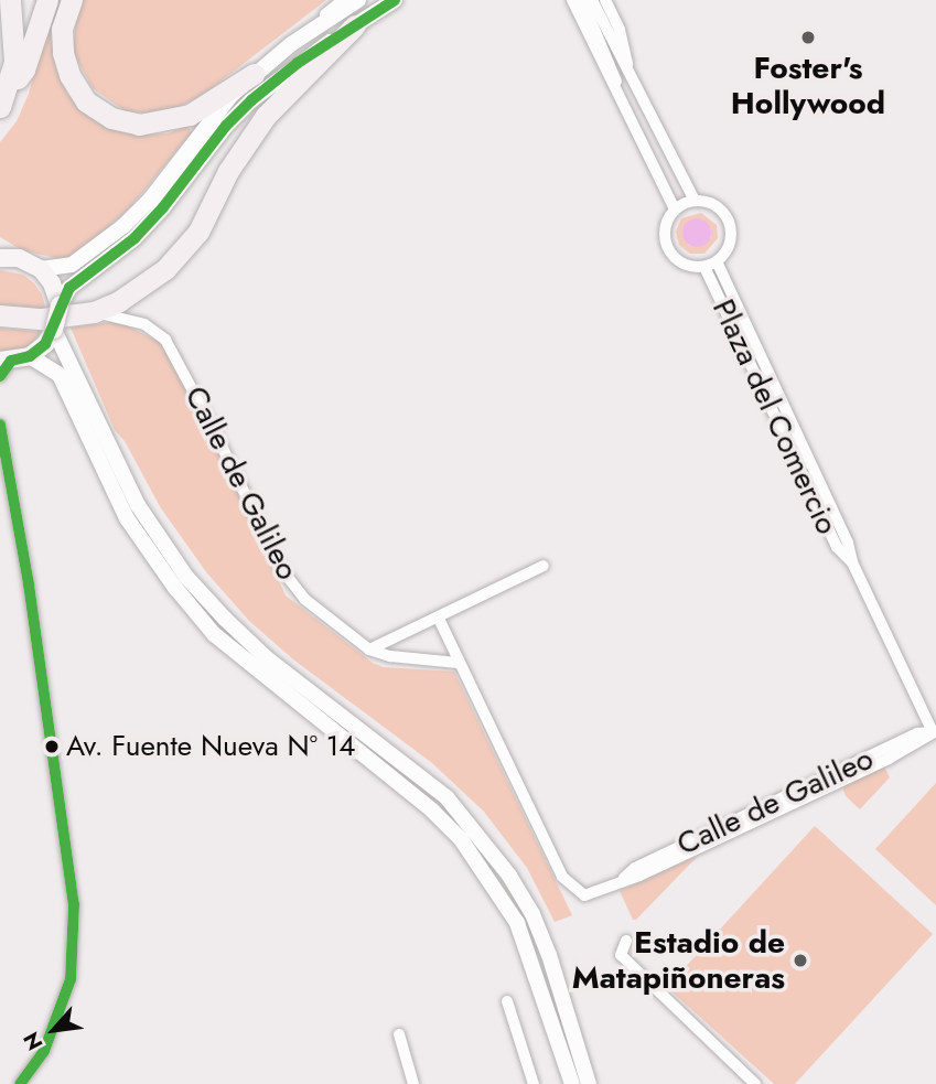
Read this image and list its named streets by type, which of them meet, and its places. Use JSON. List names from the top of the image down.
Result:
{
  "streets": {
    "street": ["Plaza del Comercio", "Calle de Galileo"]
  },
  "crossings": [
    ["Plaza del Comercio", "Calle de Galileo"]
  ],
  "places": ["Foster's Hollywood", "Av. Fuente Nueva Nº 14", "Estadio de Matapiñoneras"],
  "north": "bottom left"
}
